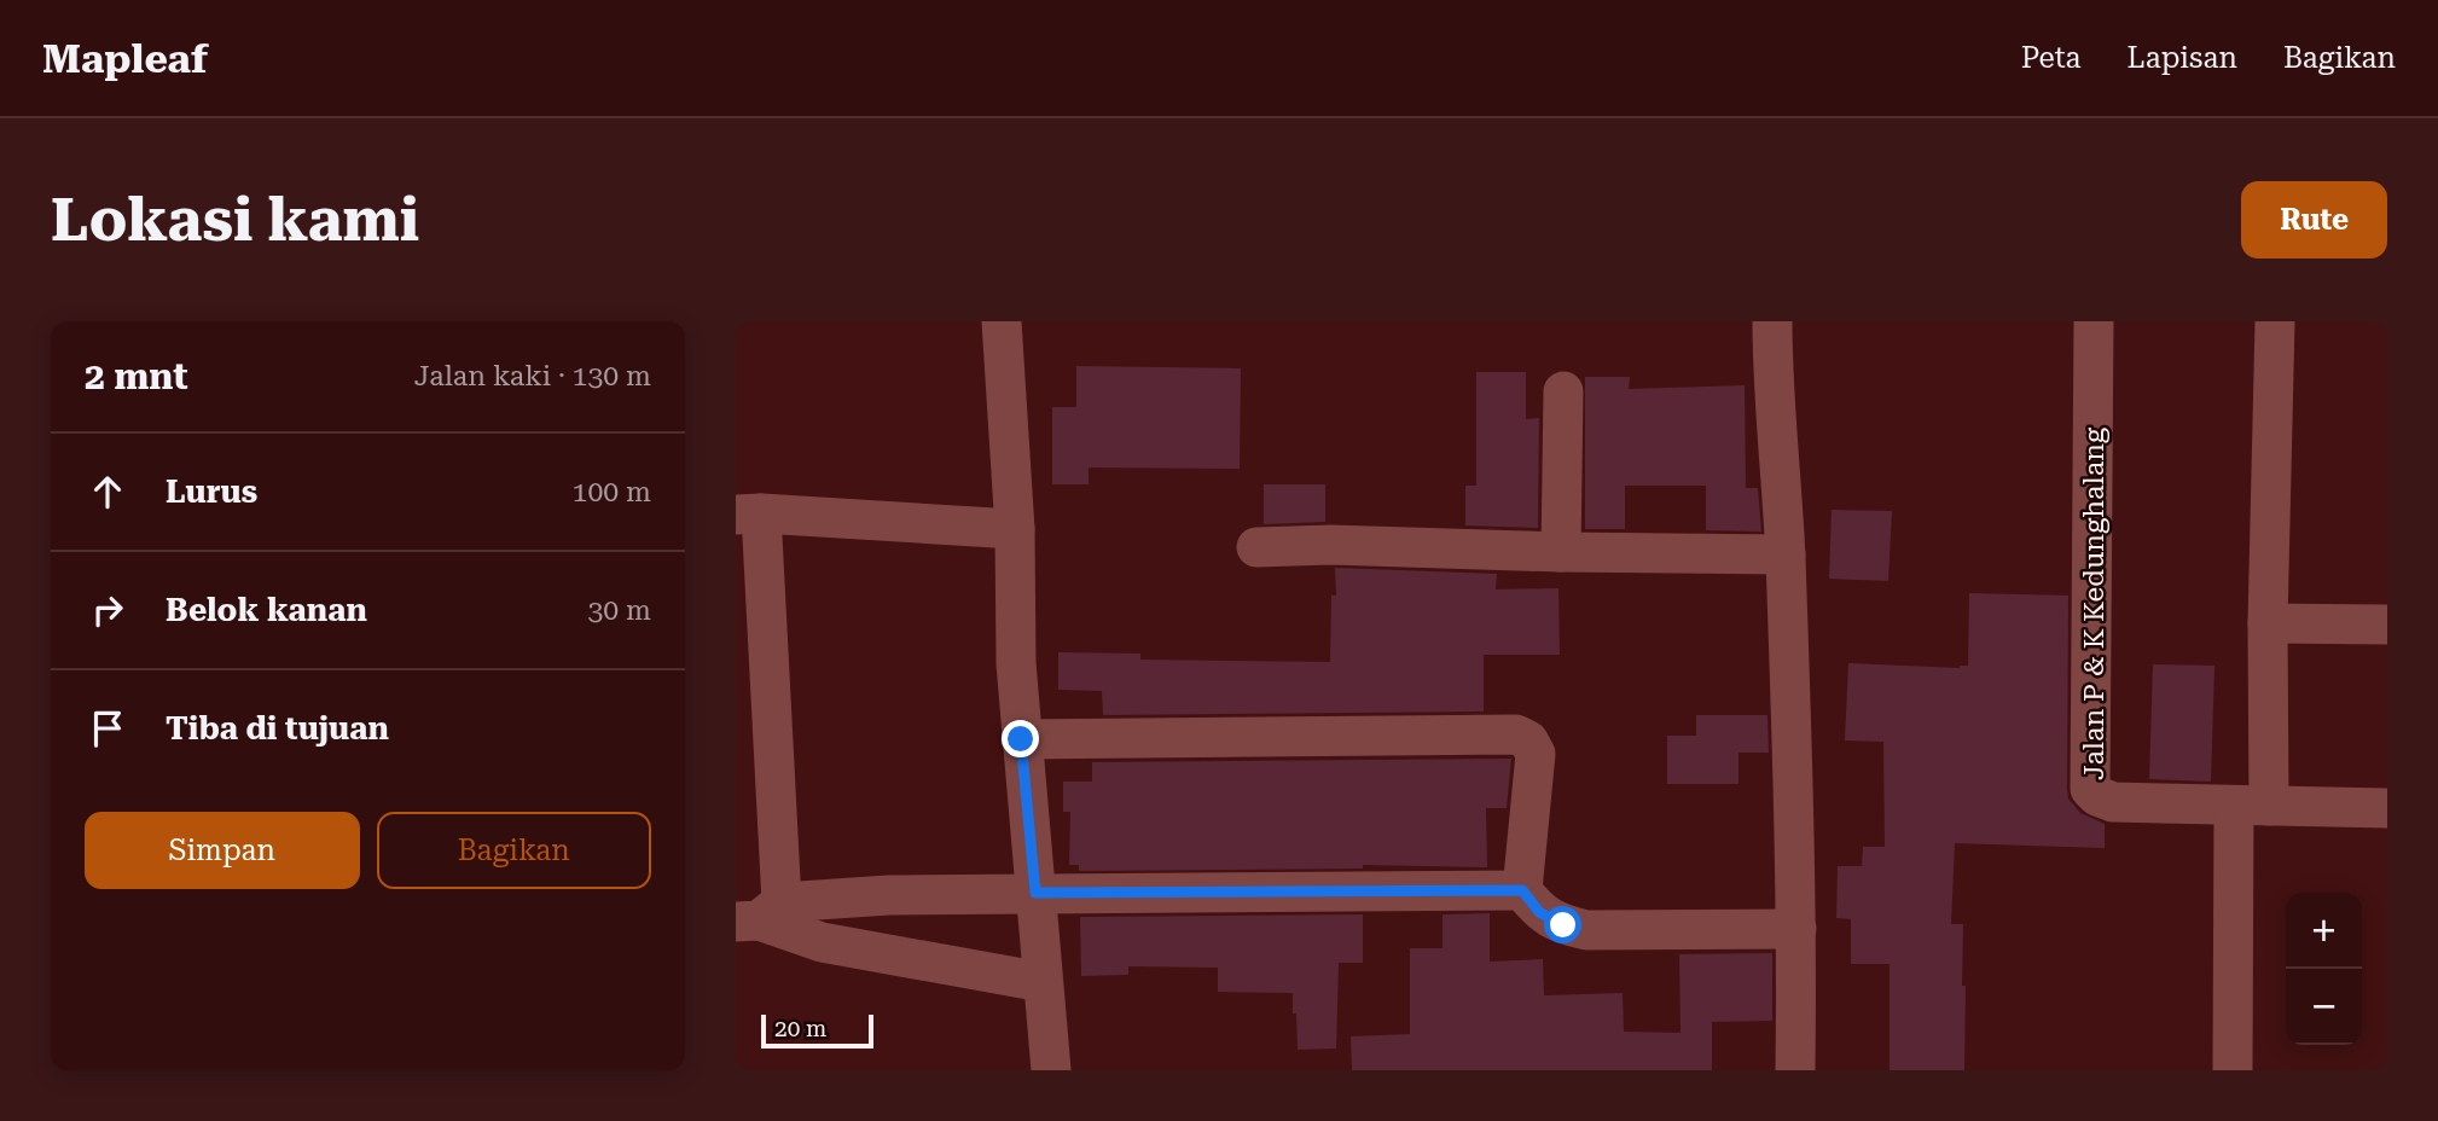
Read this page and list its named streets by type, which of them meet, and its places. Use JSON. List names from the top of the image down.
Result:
{
  "streets": {
    "street": ["Jalan P & K Kedunghalang"]
  },
  "scale_bar": "20 m",
  "page": {
    "header": "Mapleaf",
    "nav": ["Peta", "Lapisan", "Bagikan"],
    "buttons": [
      "Rute",
      ["Simpan", "Bagikan"]
    ],
    "title": "Lokasi kami",
    "heading": ["2 mnt", "Jalan kaki · 130 m"],
    "list": [
      ["Lurus", "100 m"],
      ["Belok kanan", "30 m"],
      "Tiba di tujuan"
    ],
    "map_buttons": ["+", "−"],
    "scale": "20 m"
  }
}
